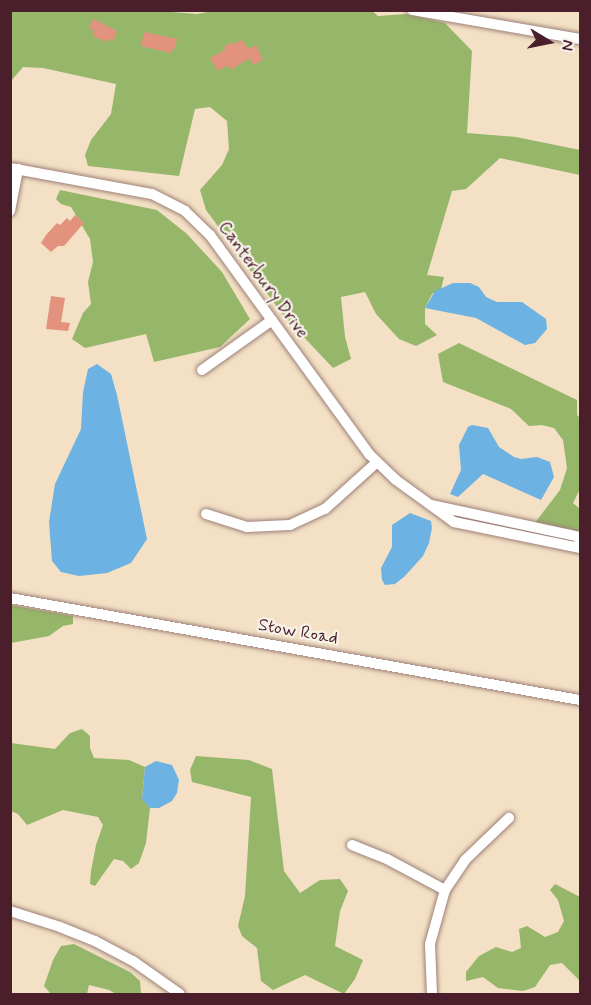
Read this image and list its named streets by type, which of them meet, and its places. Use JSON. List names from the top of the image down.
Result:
{
  "streets": {
    "street": ["Canterbury Drive", "Stow Road"]
  },
  "north": "right"
}
